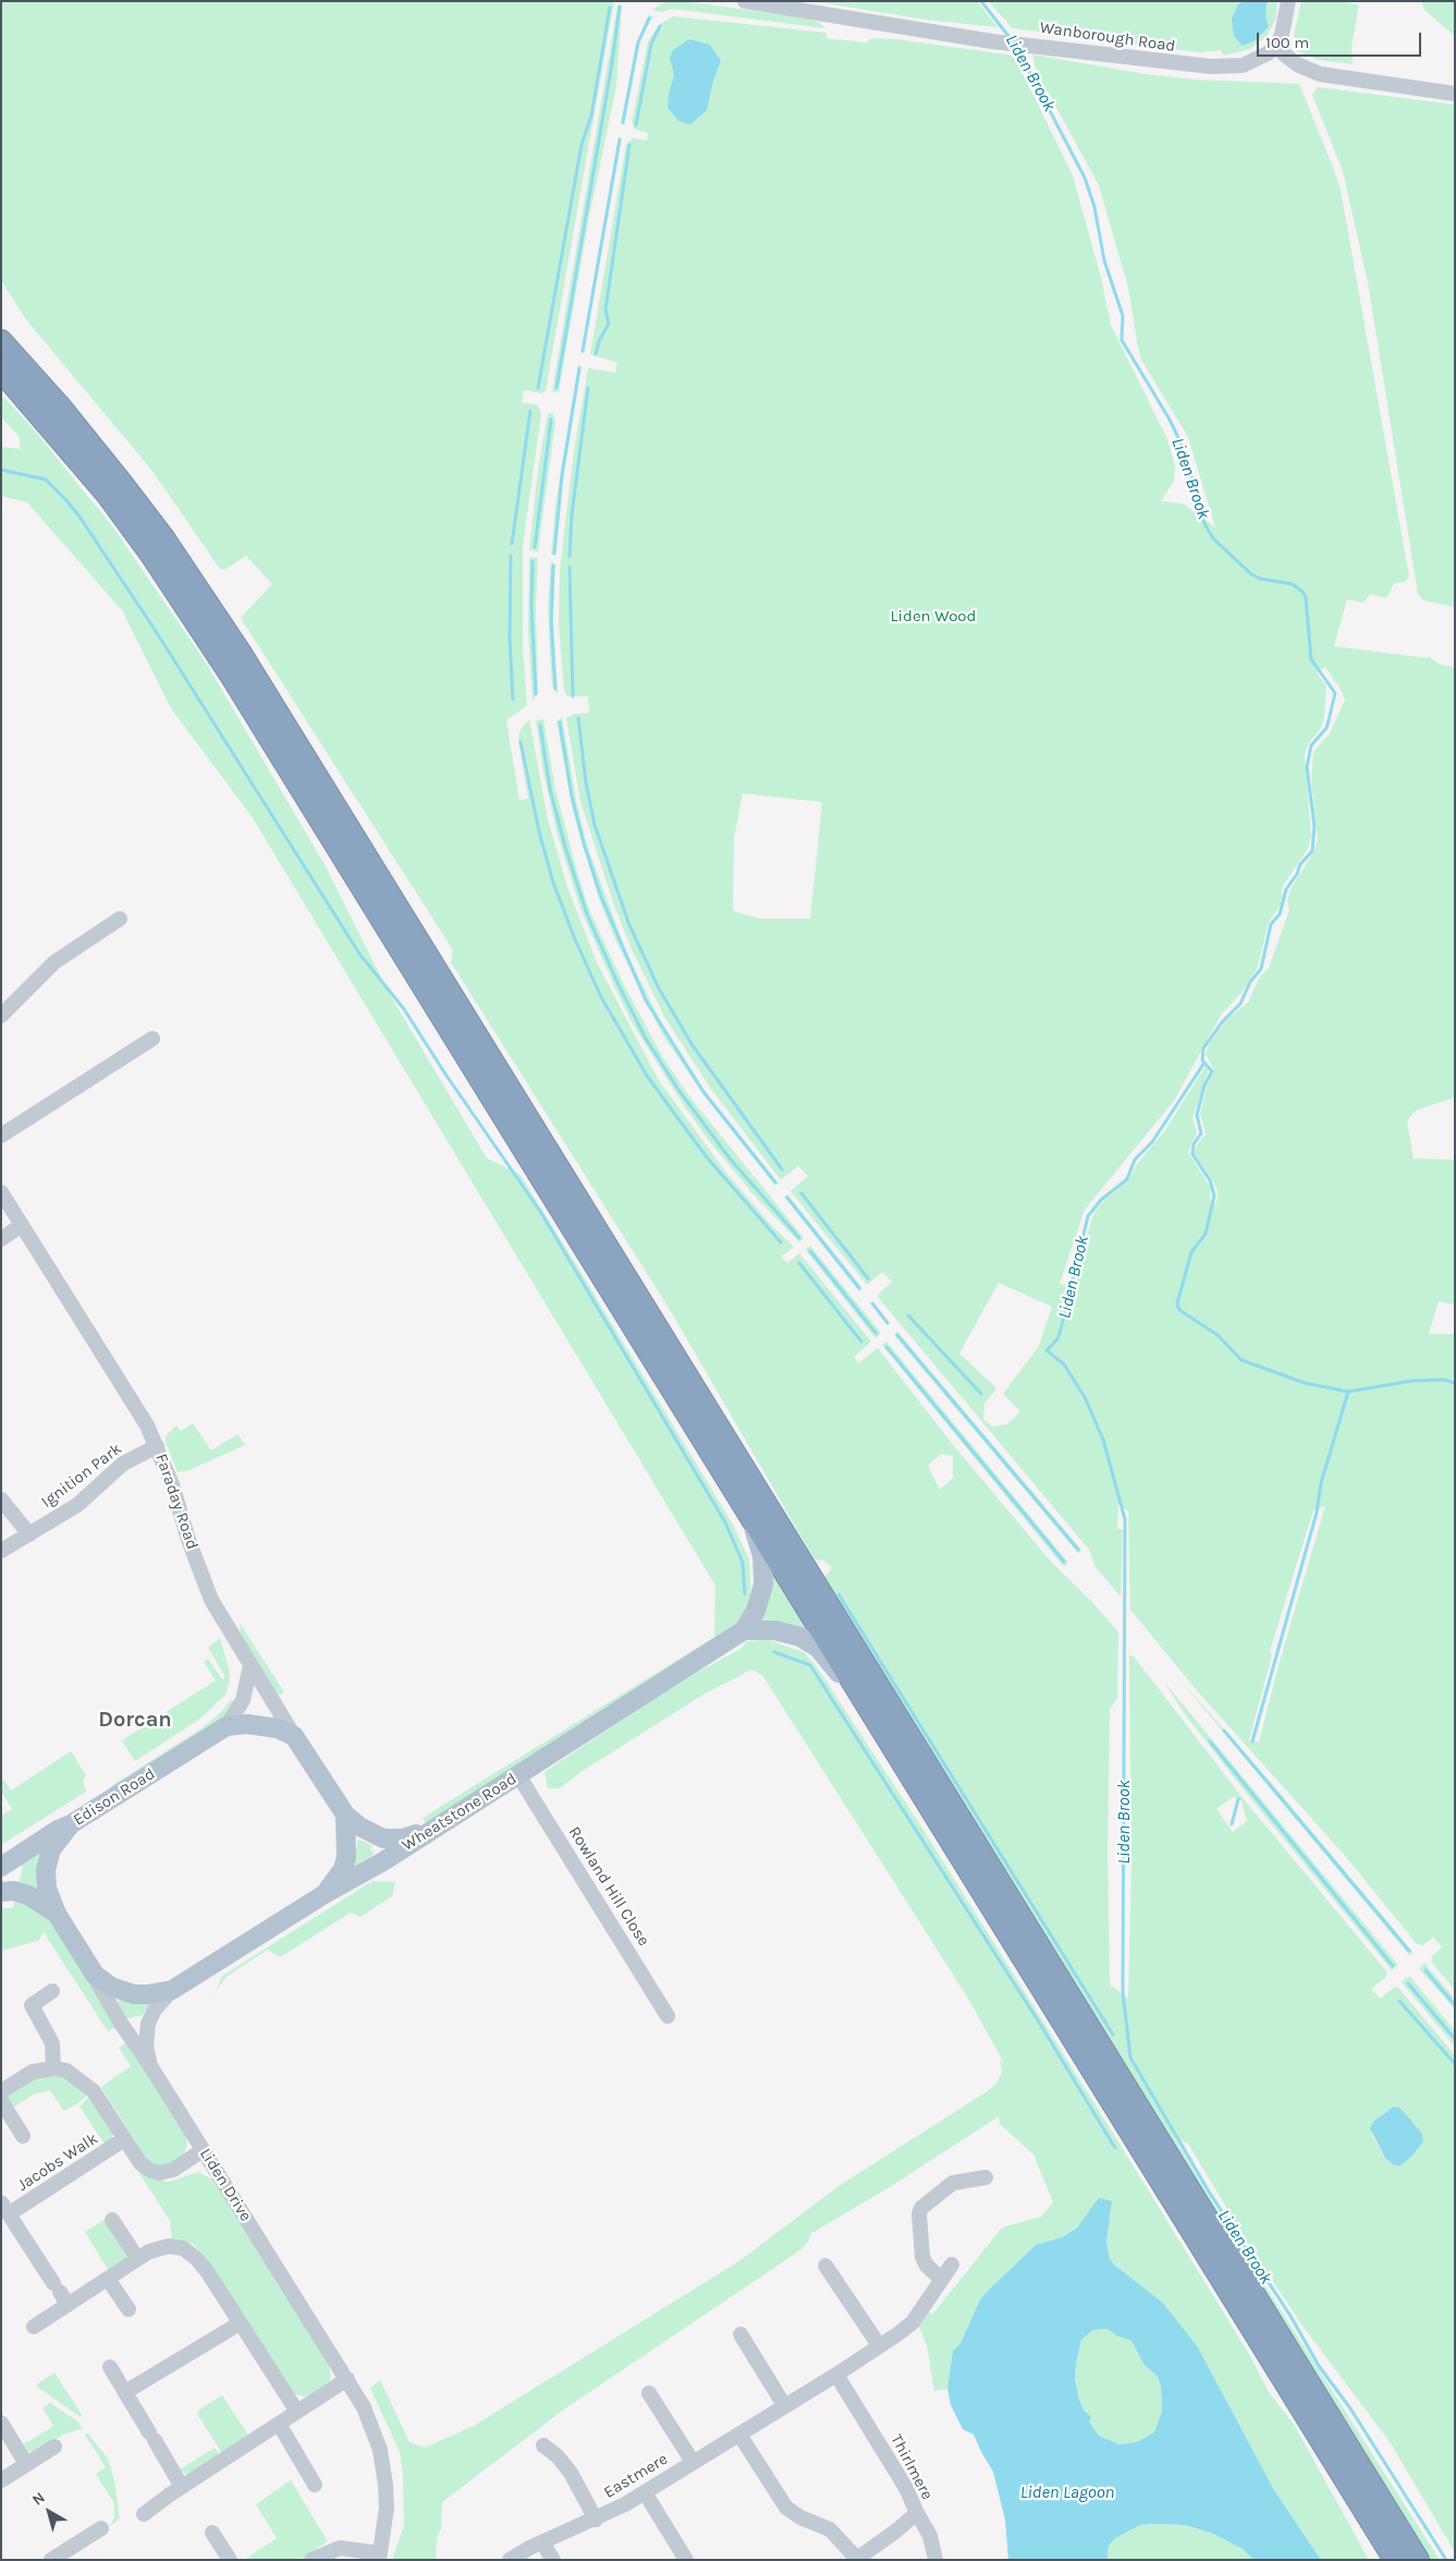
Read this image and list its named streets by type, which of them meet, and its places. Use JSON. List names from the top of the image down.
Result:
{
  "streets": {
    "main road": [
      "Faraday Road",
      "Edison Road",
      "Wheatstone Road",
      "Liden Drive"
    ],
    "street": [
      "Wanborough Road",
      "Ignition Park",
      "Rowland Hill Close",
      "Jacobs Walk",
      "Thirlmere",
      "Eastmere"
    ]
  },
  "crossings": [
    ["Ignition Park", "Faraday Road"],
    ["Faraday Road", "Edison Road"],
    ["Faraday Road", "Wheatstone Road"],
    ["Edison Road", "Liden Drive"],
    ["Wheatstone Road", "Rowland Hill Close"],
    ["Wheatstone Road", "Liden Drive"],
    ["Thirlmere", "Eastmere"]
  ],
  "districts": ["Dorcan"],
  "water": ["Liden Brook", "Liden Lagoon"],
  "parks": ["Liden Wood"],
  "scale_bar": "100 m",
  "north": "top left"
}
